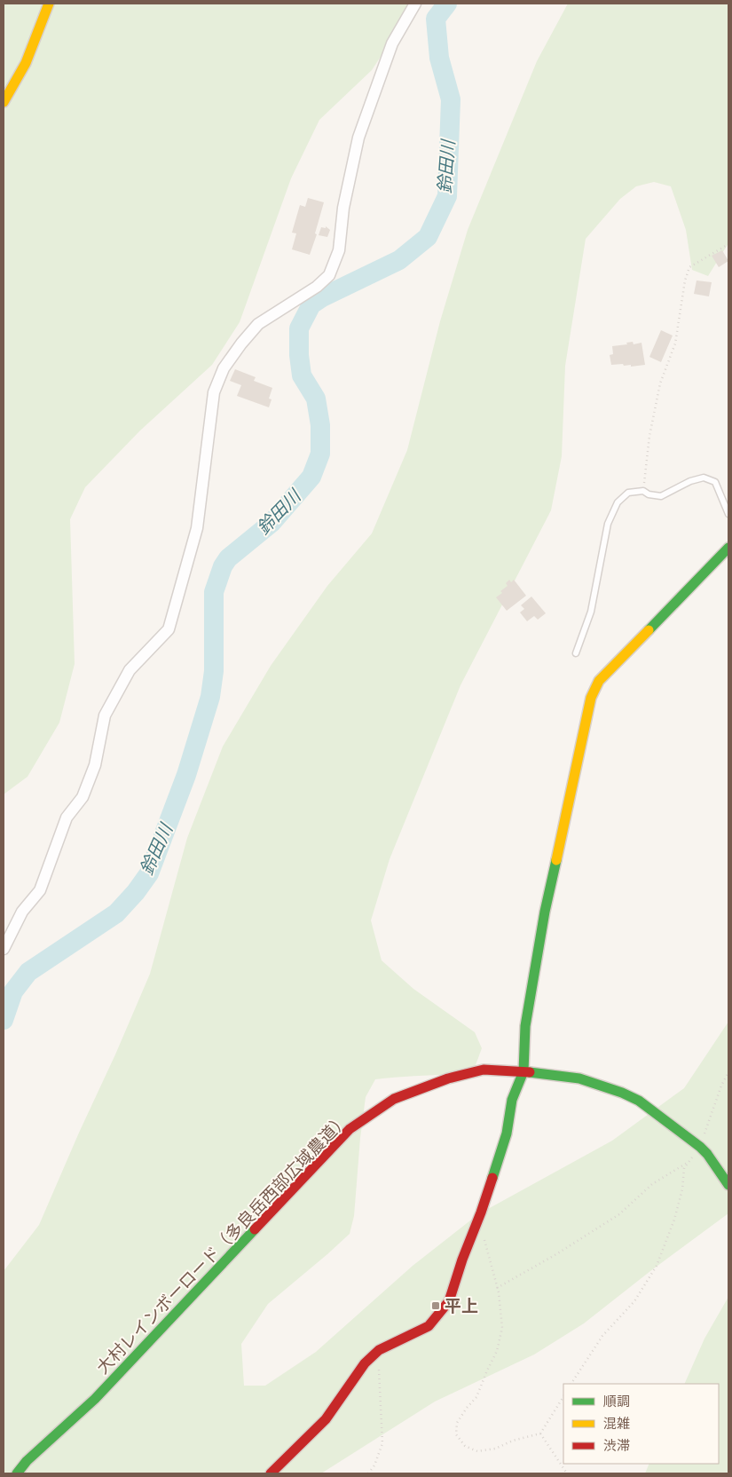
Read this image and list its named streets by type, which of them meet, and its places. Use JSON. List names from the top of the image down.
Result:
{
  "streets": {
    "street": ["大村レインボーロード（多良岳西部広域農道）"]
  },
  "water": ["鈴田川"],
  "places": {
    "transit": ["平上"]
  },
  "legend": ["順調", "混雑", "渋滞"]
}
